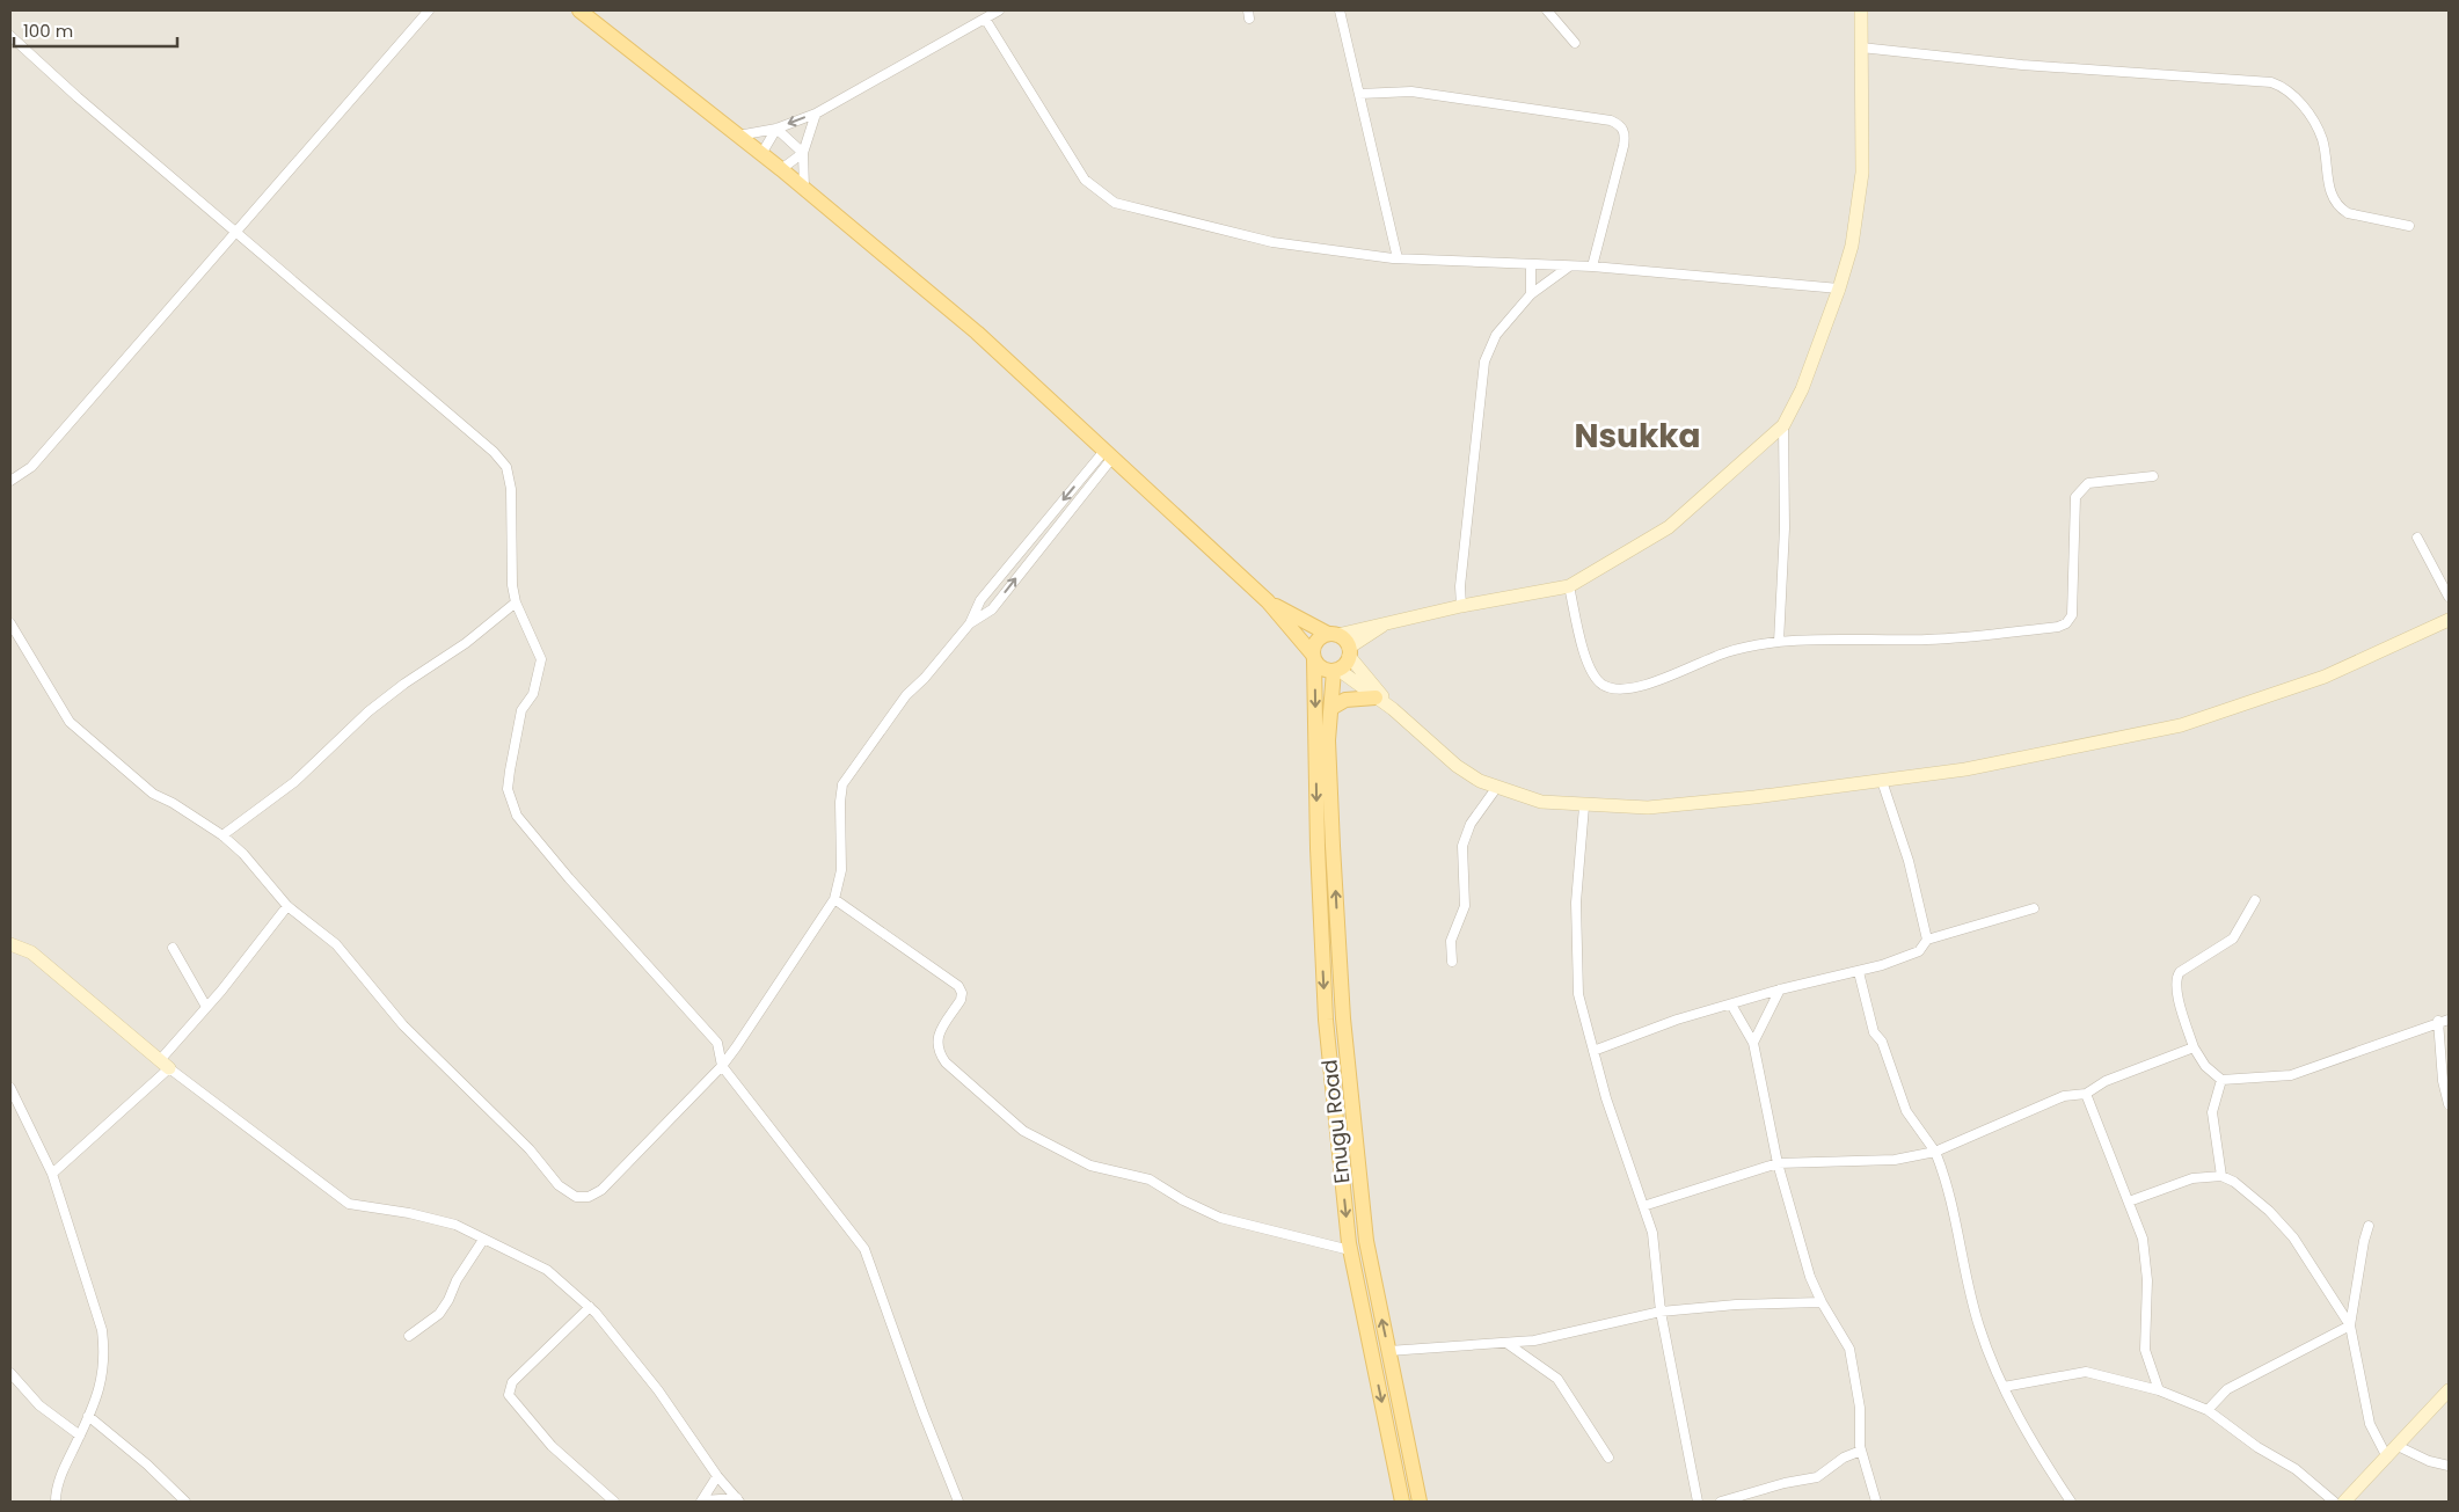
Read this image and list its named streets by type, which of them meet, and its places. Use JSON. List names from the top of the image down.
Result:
{
  "streets": {
    "main road": ["Enugu Road"]
  },
  "districts": ["Nsukka"],
  "scale_bar": "100 m"
}
